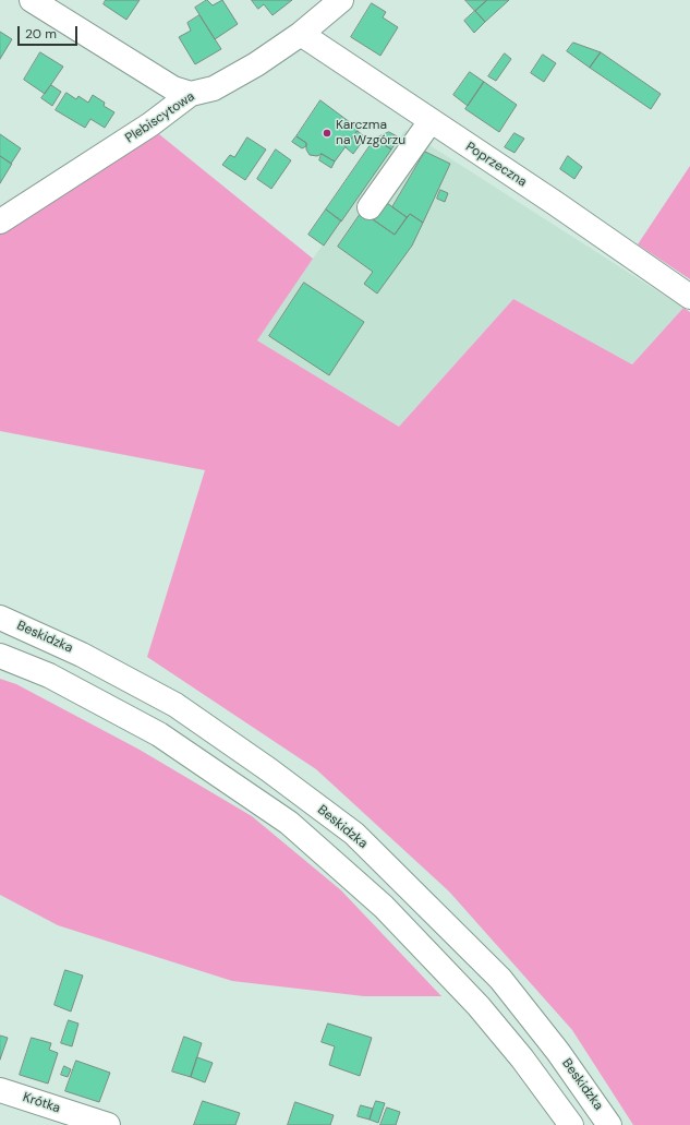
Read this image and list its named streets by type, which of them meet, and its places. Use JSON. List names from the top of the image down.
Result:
{
  "streets": {
    "main road": [
      "Plebiscytowa",
      "Poprzeczna",
      "Beskidzka",
      "Krótka"
    ]
  },
  "crossings": [
    ["Plebiscytowa", "Poprzeczna"]
  ],
  "places": ["Karczma na Wzgórzu"],
  "scale_bar": "20 m"
}
